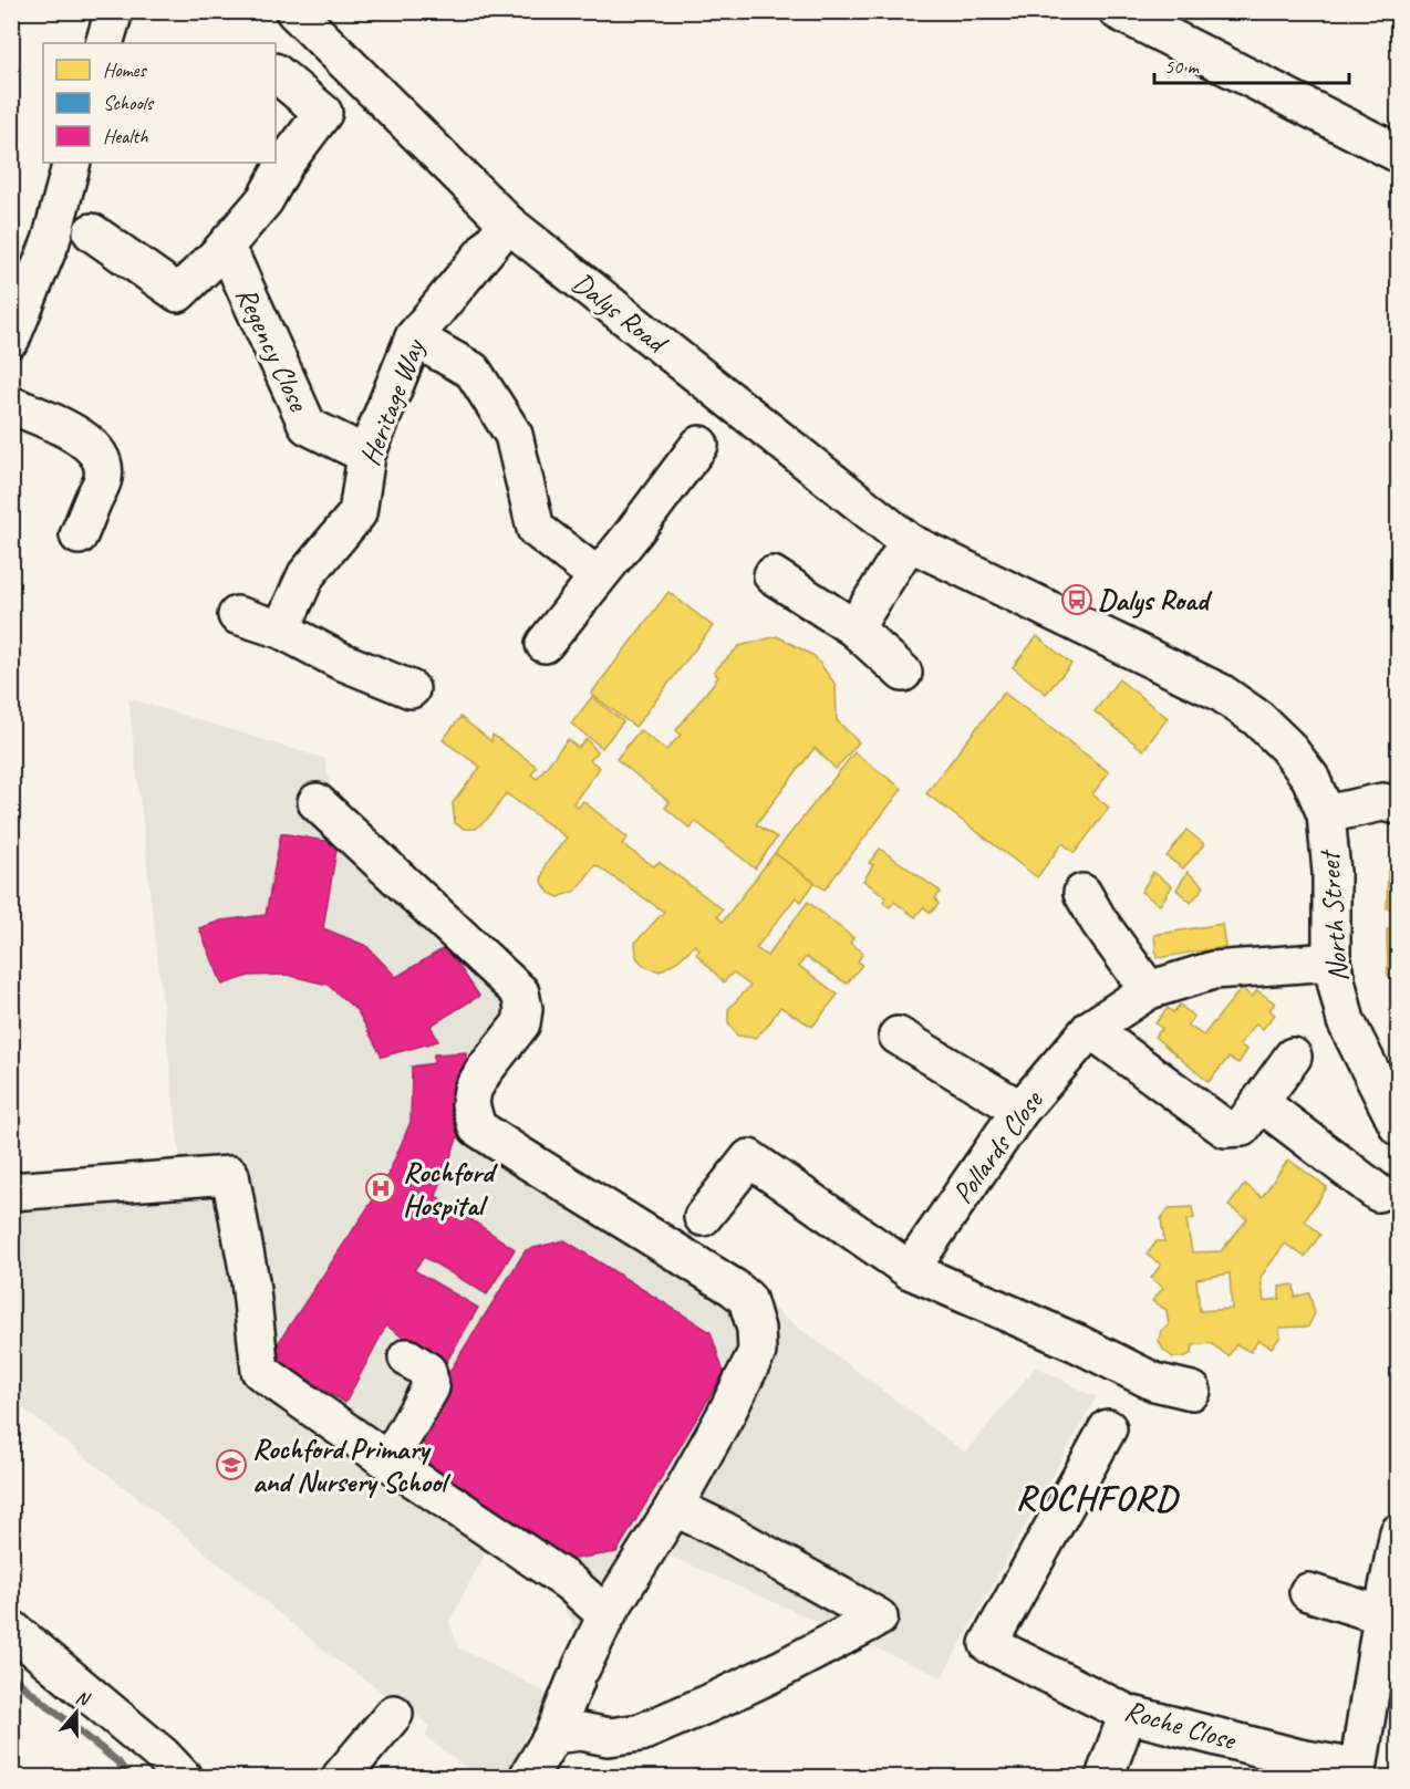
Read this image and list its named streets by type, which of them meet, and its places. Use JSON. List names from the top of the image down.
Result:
{
  "streets": {
    "street": [
      "Dalys Road",
      "Regency Close",
      "Heritage Way",
      "North Street",
      "Pollards Close",
      "Roche Close"
    ]
  },
  "crossings": [
    ["Dalys Road", "Heritage Way"],
    ["Dalys Road", "North Street"],
    ["Regency Close", "Heritage Way"],
    ["North Street", "Pollards Close"]
  ],
  "districts": ["ROCHFORD"],
  "places": {
    "bus stop": ["Dalys Road"],
    "hospital": ["Rochford Hospital"],
    "school or university": ["Rochford Primary and Nursery School"]
  },
  "legend": ["Homes", "Schools", "Health"],
  "scale_bar": "50 m",
  "north": "top"
}
